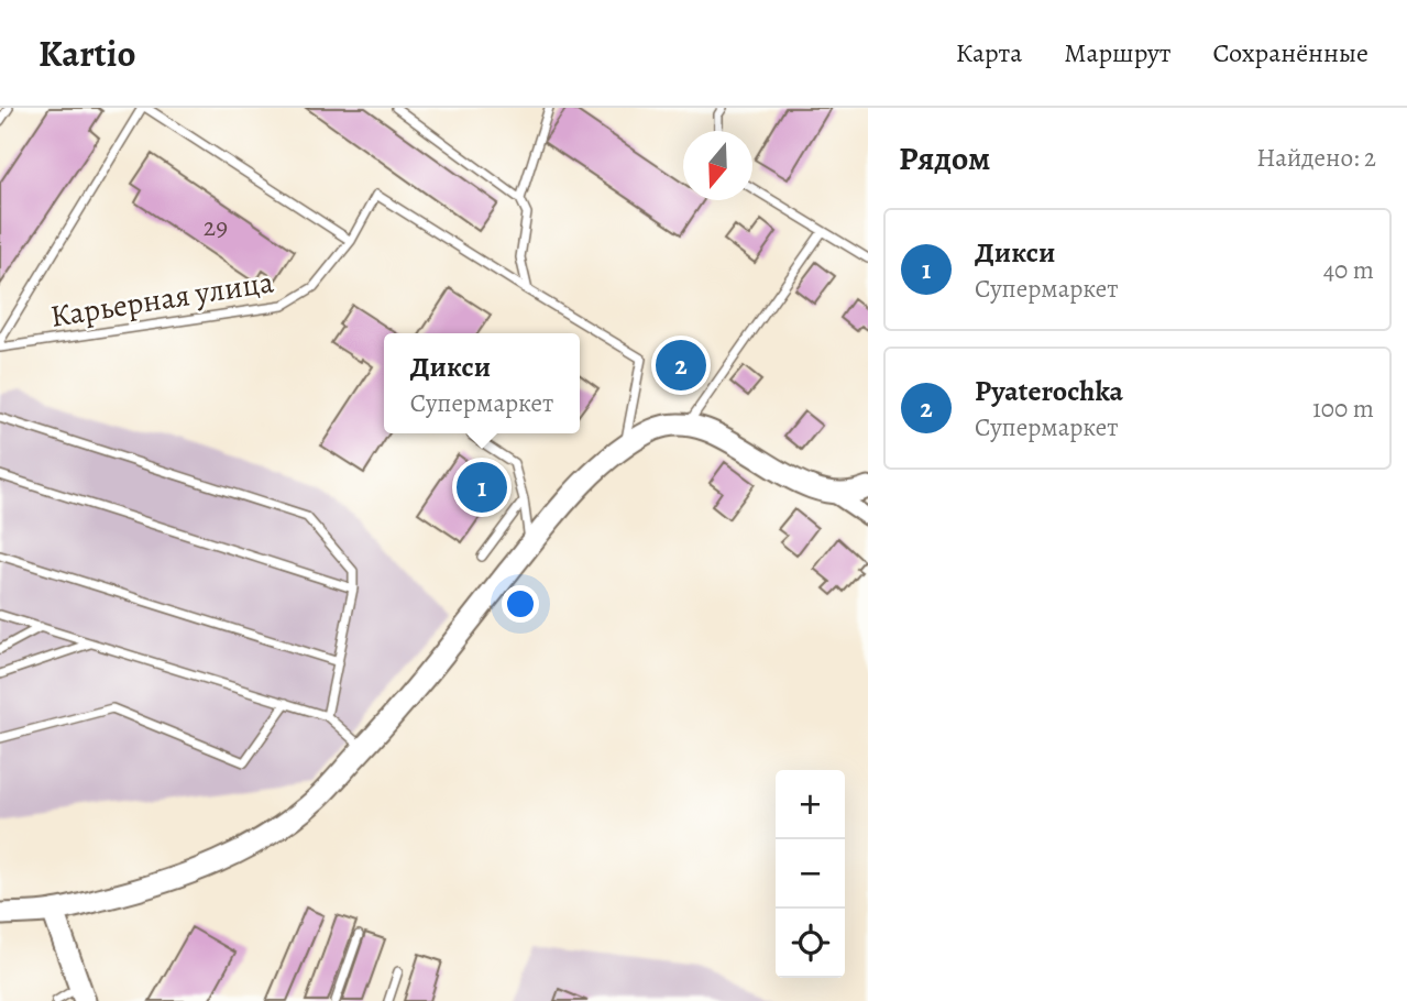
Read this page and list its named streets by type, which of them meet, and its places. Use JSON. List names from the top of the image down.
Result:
{
  "streets": {
    "lane": ["Карьерная улица"]
  },
  "house_numbers": ["29"],
  "north": "bottom",
  "page": {
    "header": "Kartio",
    "nav": ["Карта", "Маршрут", "Сохранённые"],
    "heading": ["Рядом", "Найдено: 2"],
    "list": [
      {
        "mark": "1",
        "name": "Дикси",
        "note": "Супермаркет",
        "value": "40 m"
      },
      {
        "mark": "2",
        "name": "Pyaterochka",
        "note": "Супермаркет",
        "value": "100 m"
      }
    ],
    "popup": ["Дикси", "Супермаркет"],
    "pins": ["2", "1"],
    "map_buttons": ["+", "−"]
  }
}
